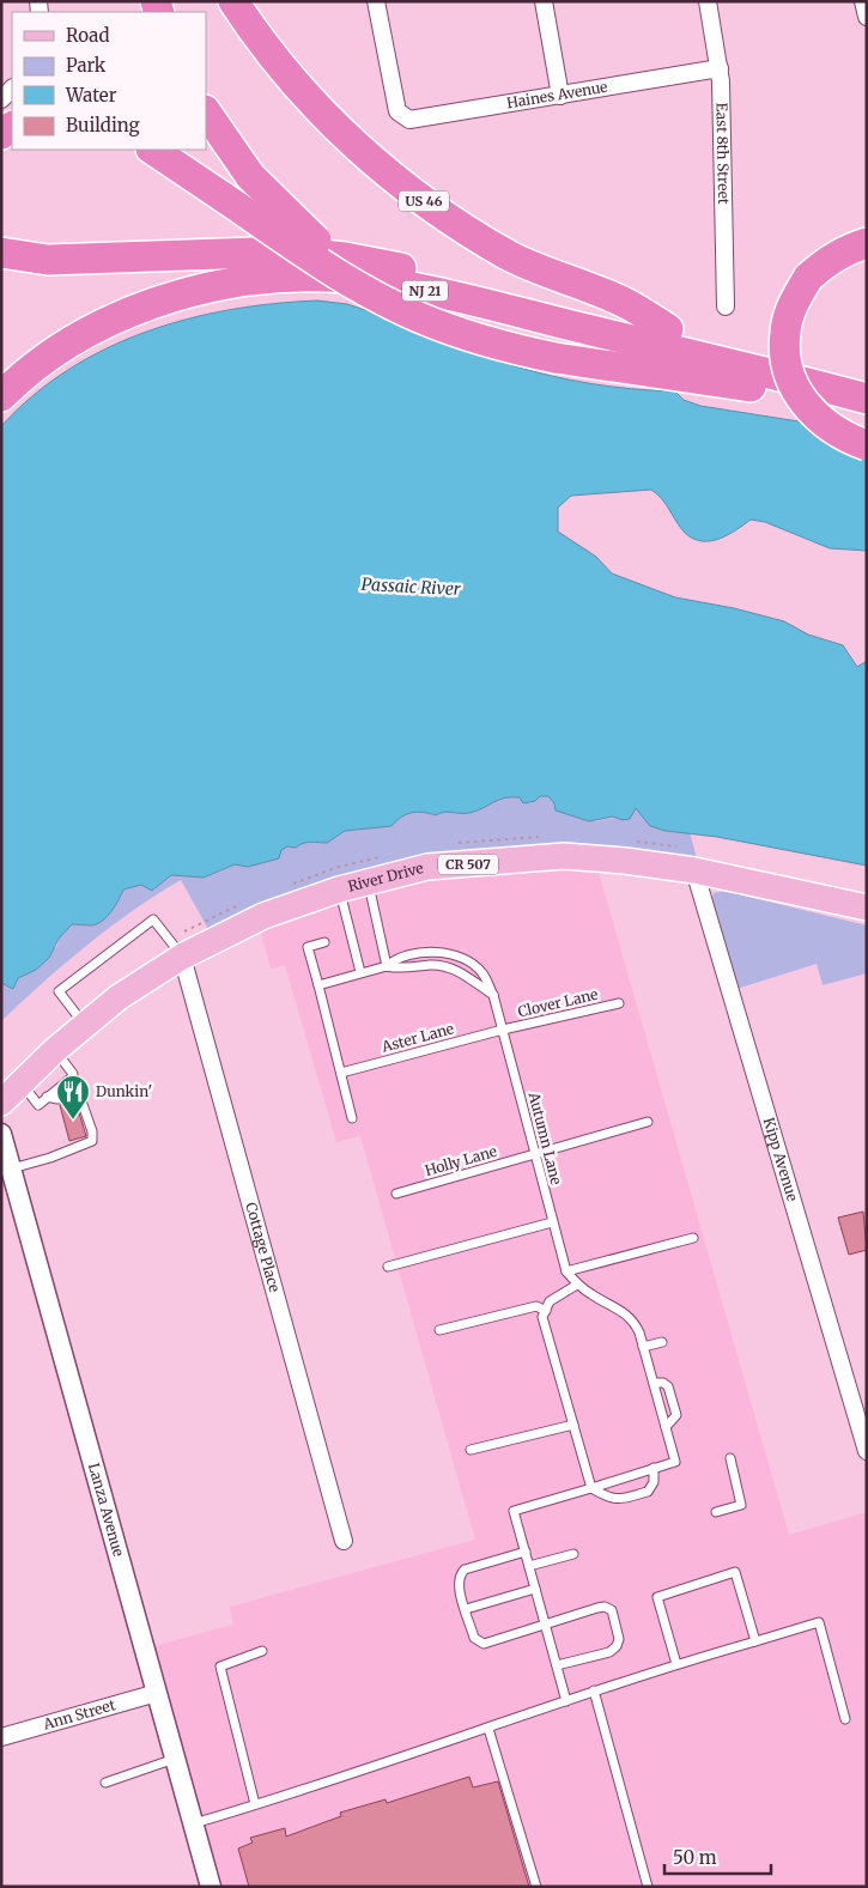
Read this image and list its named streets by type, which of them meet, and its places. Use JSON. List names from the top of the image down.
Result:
{
  "streets": {
    "highway": ["US 46", "NJ 21"],
    "main road": ["CR 507", "River Drive"],
    "street": [
      "Haines Avenue",
      "East 8th Street",
      "Kipp Avenue",
      "Cottage Place",
      "Lanza Avenue",
      "Ann Street"
    ],
    "lane": [
      "Clover Lane",
      "Aster Lane",
      "Autumn Lane",
      "Holly Lane"
    ]
  },
  "crossings": [
    ["Haines Avenue", "East 8th Street"],
    ["US 46", "NJ 21"],
    ["River Drive", "Kipp Avenue"],
    ["River Drive", "Cottage Place"],
    ["Clover Lane", "Aster Lane"],
    ["Clover Lane", "Autumn Lane"],
    ["Aster Lane", "Autumn Lane"],
    ["Autumn Lane", "Holly Lane"],
    ["Lanza Avenue", "Ann Street"]
  ],
  "water": ["Passaic River"],
  "places": {
    "restaurant": ["Dunkin'"]
  },
  "legend": [
    "Road",
    "Park",
    "Water",
    "Building"
  ],
  "scale_bar": "50 m"
}
